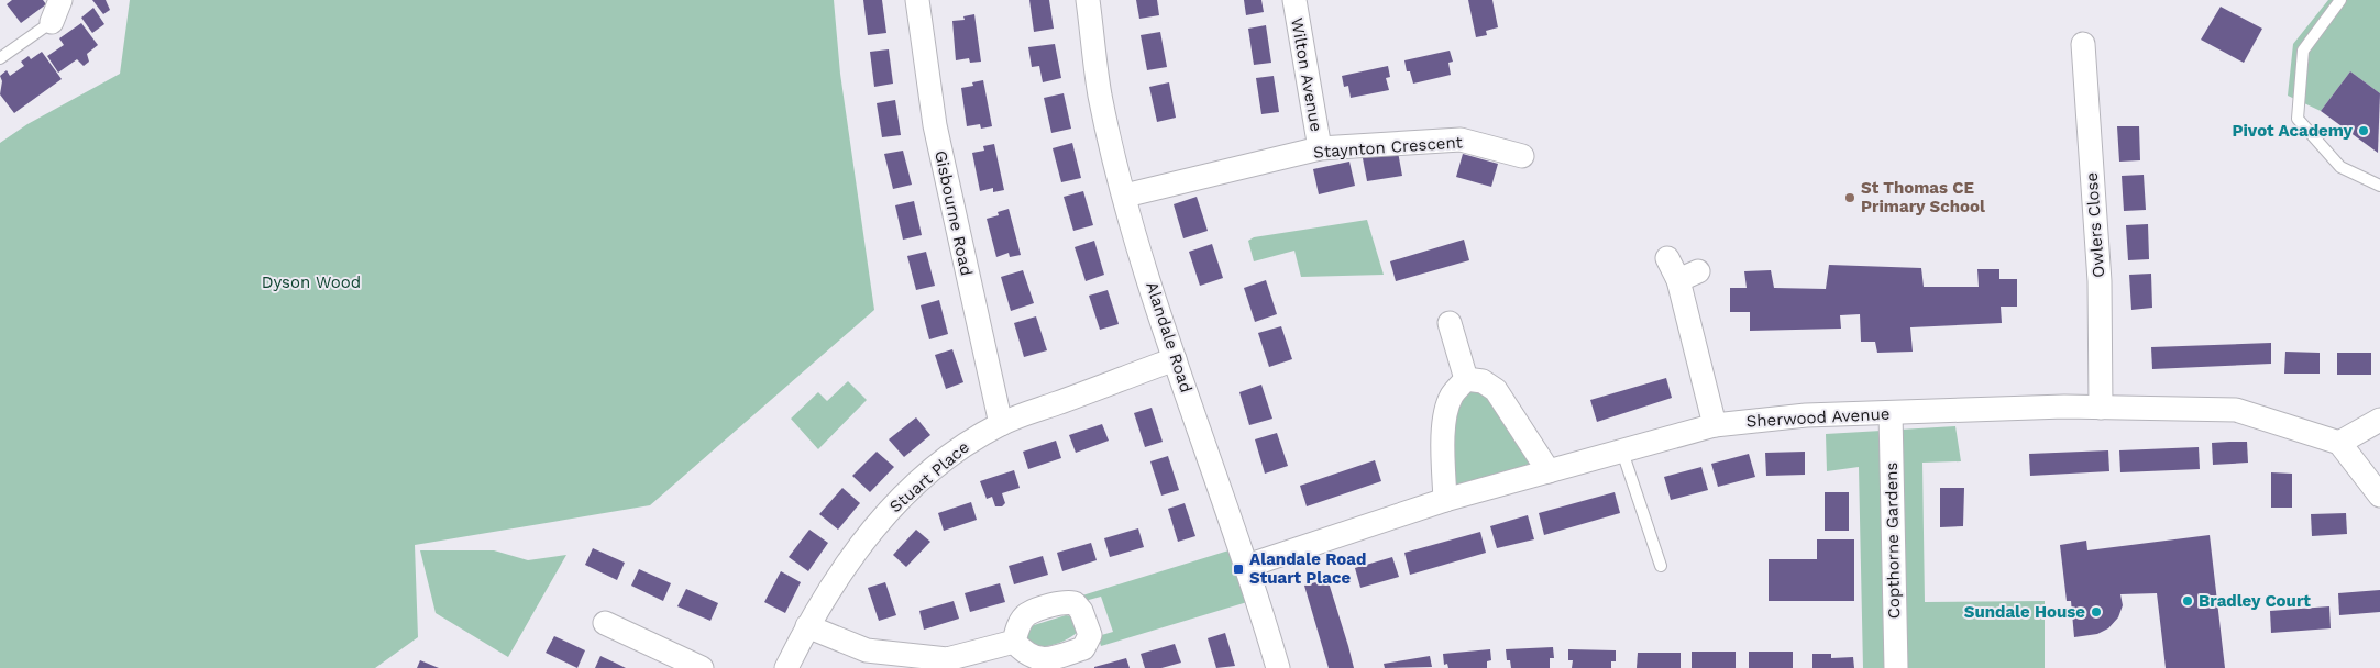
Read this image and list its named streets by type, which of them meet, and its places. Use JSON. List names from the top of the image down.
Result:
{
  "streets": {
    "street": [
      "Wilton Avenue",
      "Staynton Crescent",
      "Gisbourne Road",
      "Owlers Close",
      "Alandale Road",
      "Sherwood Avenue",
      "Stuart Place",
      "Copthorne Gardens"
    ]
  },
  "crossings": [
    ["Wilton Avenue", "Staynton Crescent"],
    ["Staynton Crescent", "Alandale Road"],
    ["Gisbourne Road", "Stuart Place"],
    ["Owlers Close", "Sherwood Avenue"],
    ["Alandale Road", "Sherwood Avenue"],
    ["Alandale Road", "Stuart Place"],
    ["Sherwood Avenue", "Copthorne Gardens"]
  ],
  "parks": ["Dyson Wood"],
  "places": {
    "other": [
      "Pivot Academy",
      "St Thomas CE Primary School",
      "Bradley Court",
      "Sundale House"
    ],
    "transit": ["Alandale Road Stuart Place"]
  }
}
